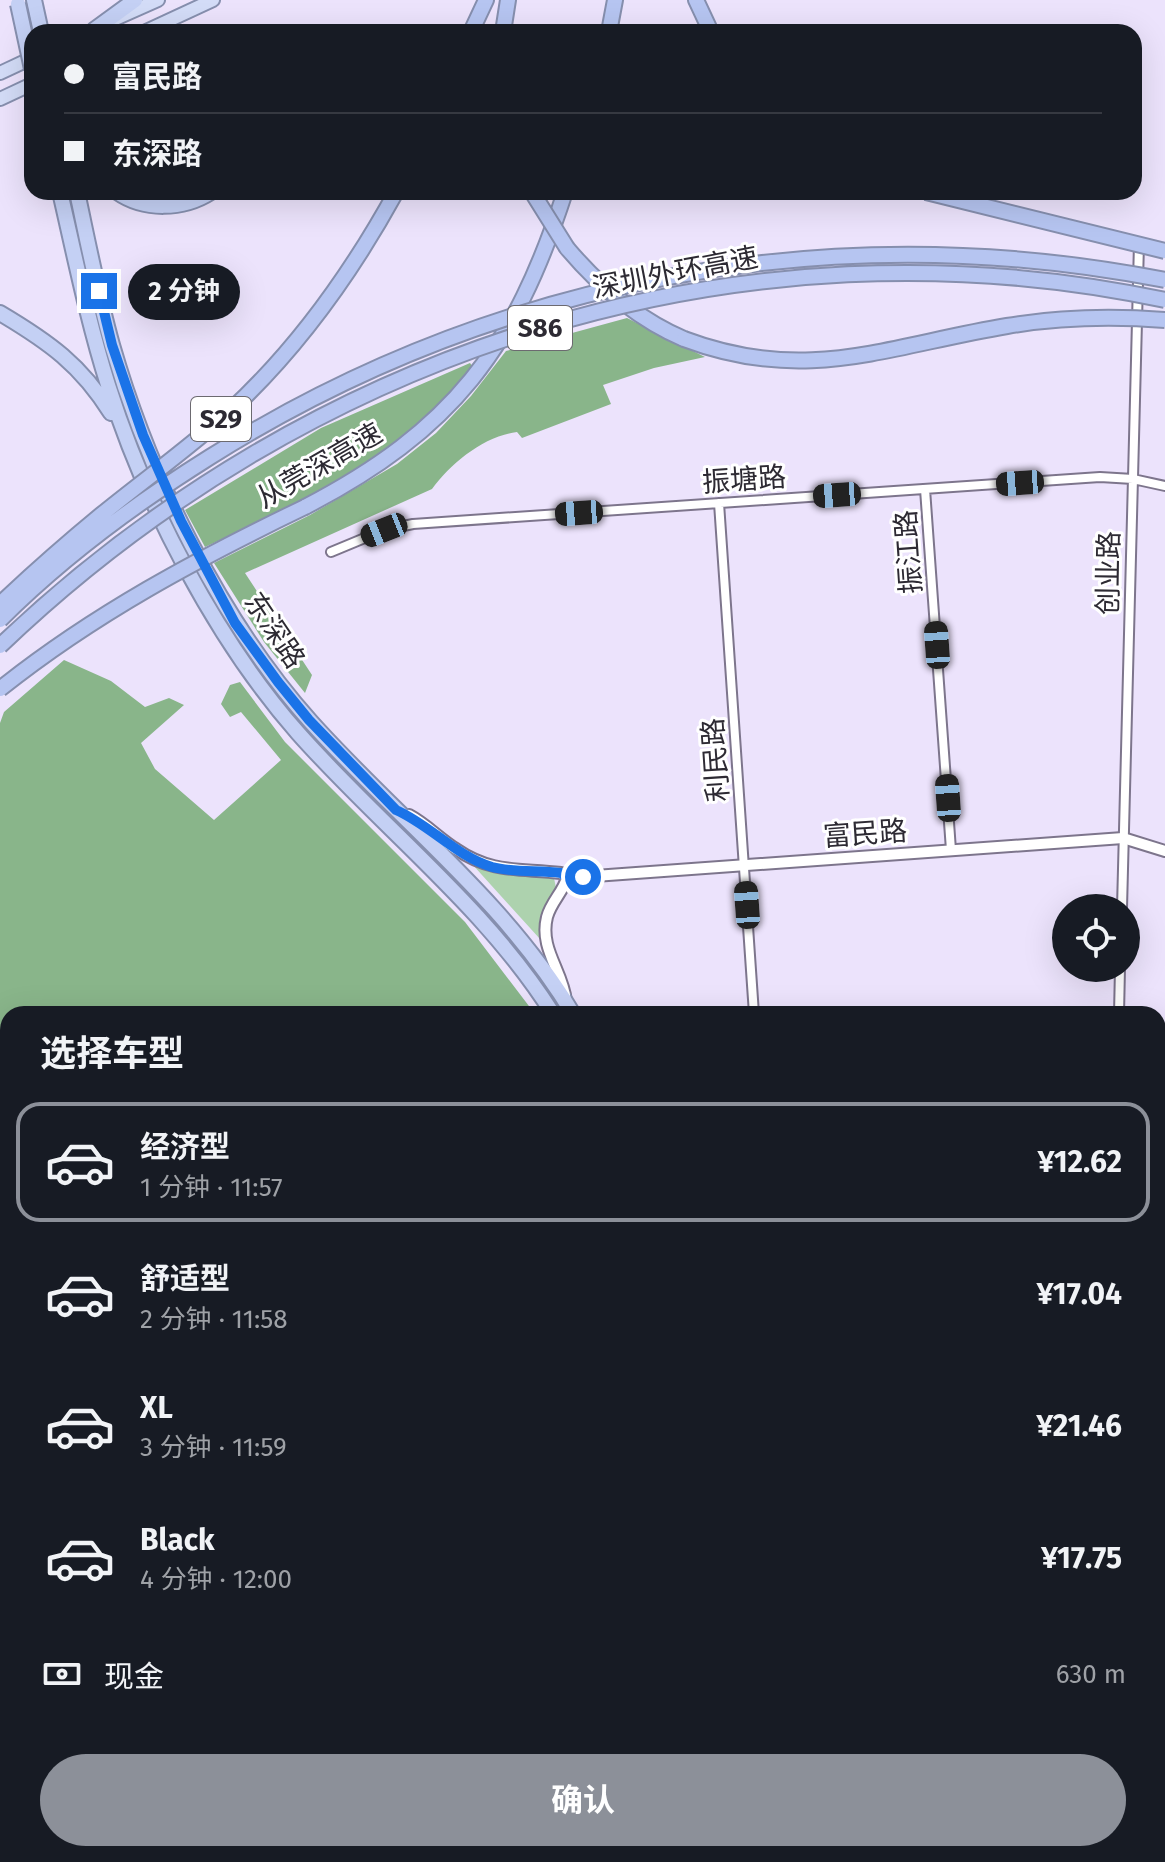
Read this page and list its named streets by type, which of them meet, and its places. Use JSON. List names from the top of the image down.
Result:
{
  "streets": {
    "highway": [
      "深圳外环高速",
      "S86",
      "S29",
      "从莞深高速",
      "东深路"
    ],
    "street": [
      "振塘路",
      "振江路",
      "创业路",
      "利民路",
      "富民路"
    ]
  },
  "crossings": [
    ["从莞深高速", "东深路"],
    ["振塘路", "振江路"],
    ["振塘路", "创业路"],
    ["振塘路", "利民路"],
    ["振江路", "富民路"],
    ["创业路", "富民路"],
    ["东深路", "富民路"],
    ["利民路", "富民路"]
  ],
  "page": {
    "banner": ["富民路", "东深路"],
    "bubble": "2 分钟",
    "heading": "选择车型",
    "list": [
      {
        "name": "经济型",
        "note": "1 分钟 · 11:57",
        "value": "¥12.62"
      },
      {
        "name": "舒适型",
        "note": "2 分钟 · 11:58",
        "value": "¥17.04"
      },
      {
        "name": "XL",
        "note": "3 分钟 · 11:59",
        "value": "¥21.46"
      },
      {
        "name": "Black",
        "note": "4 分钟 · 12:00",
        "value": "¥17.75"
      }
    ],
    "pay": ["现金", "630 m"],
    "buttons": "确认"
  }
}
